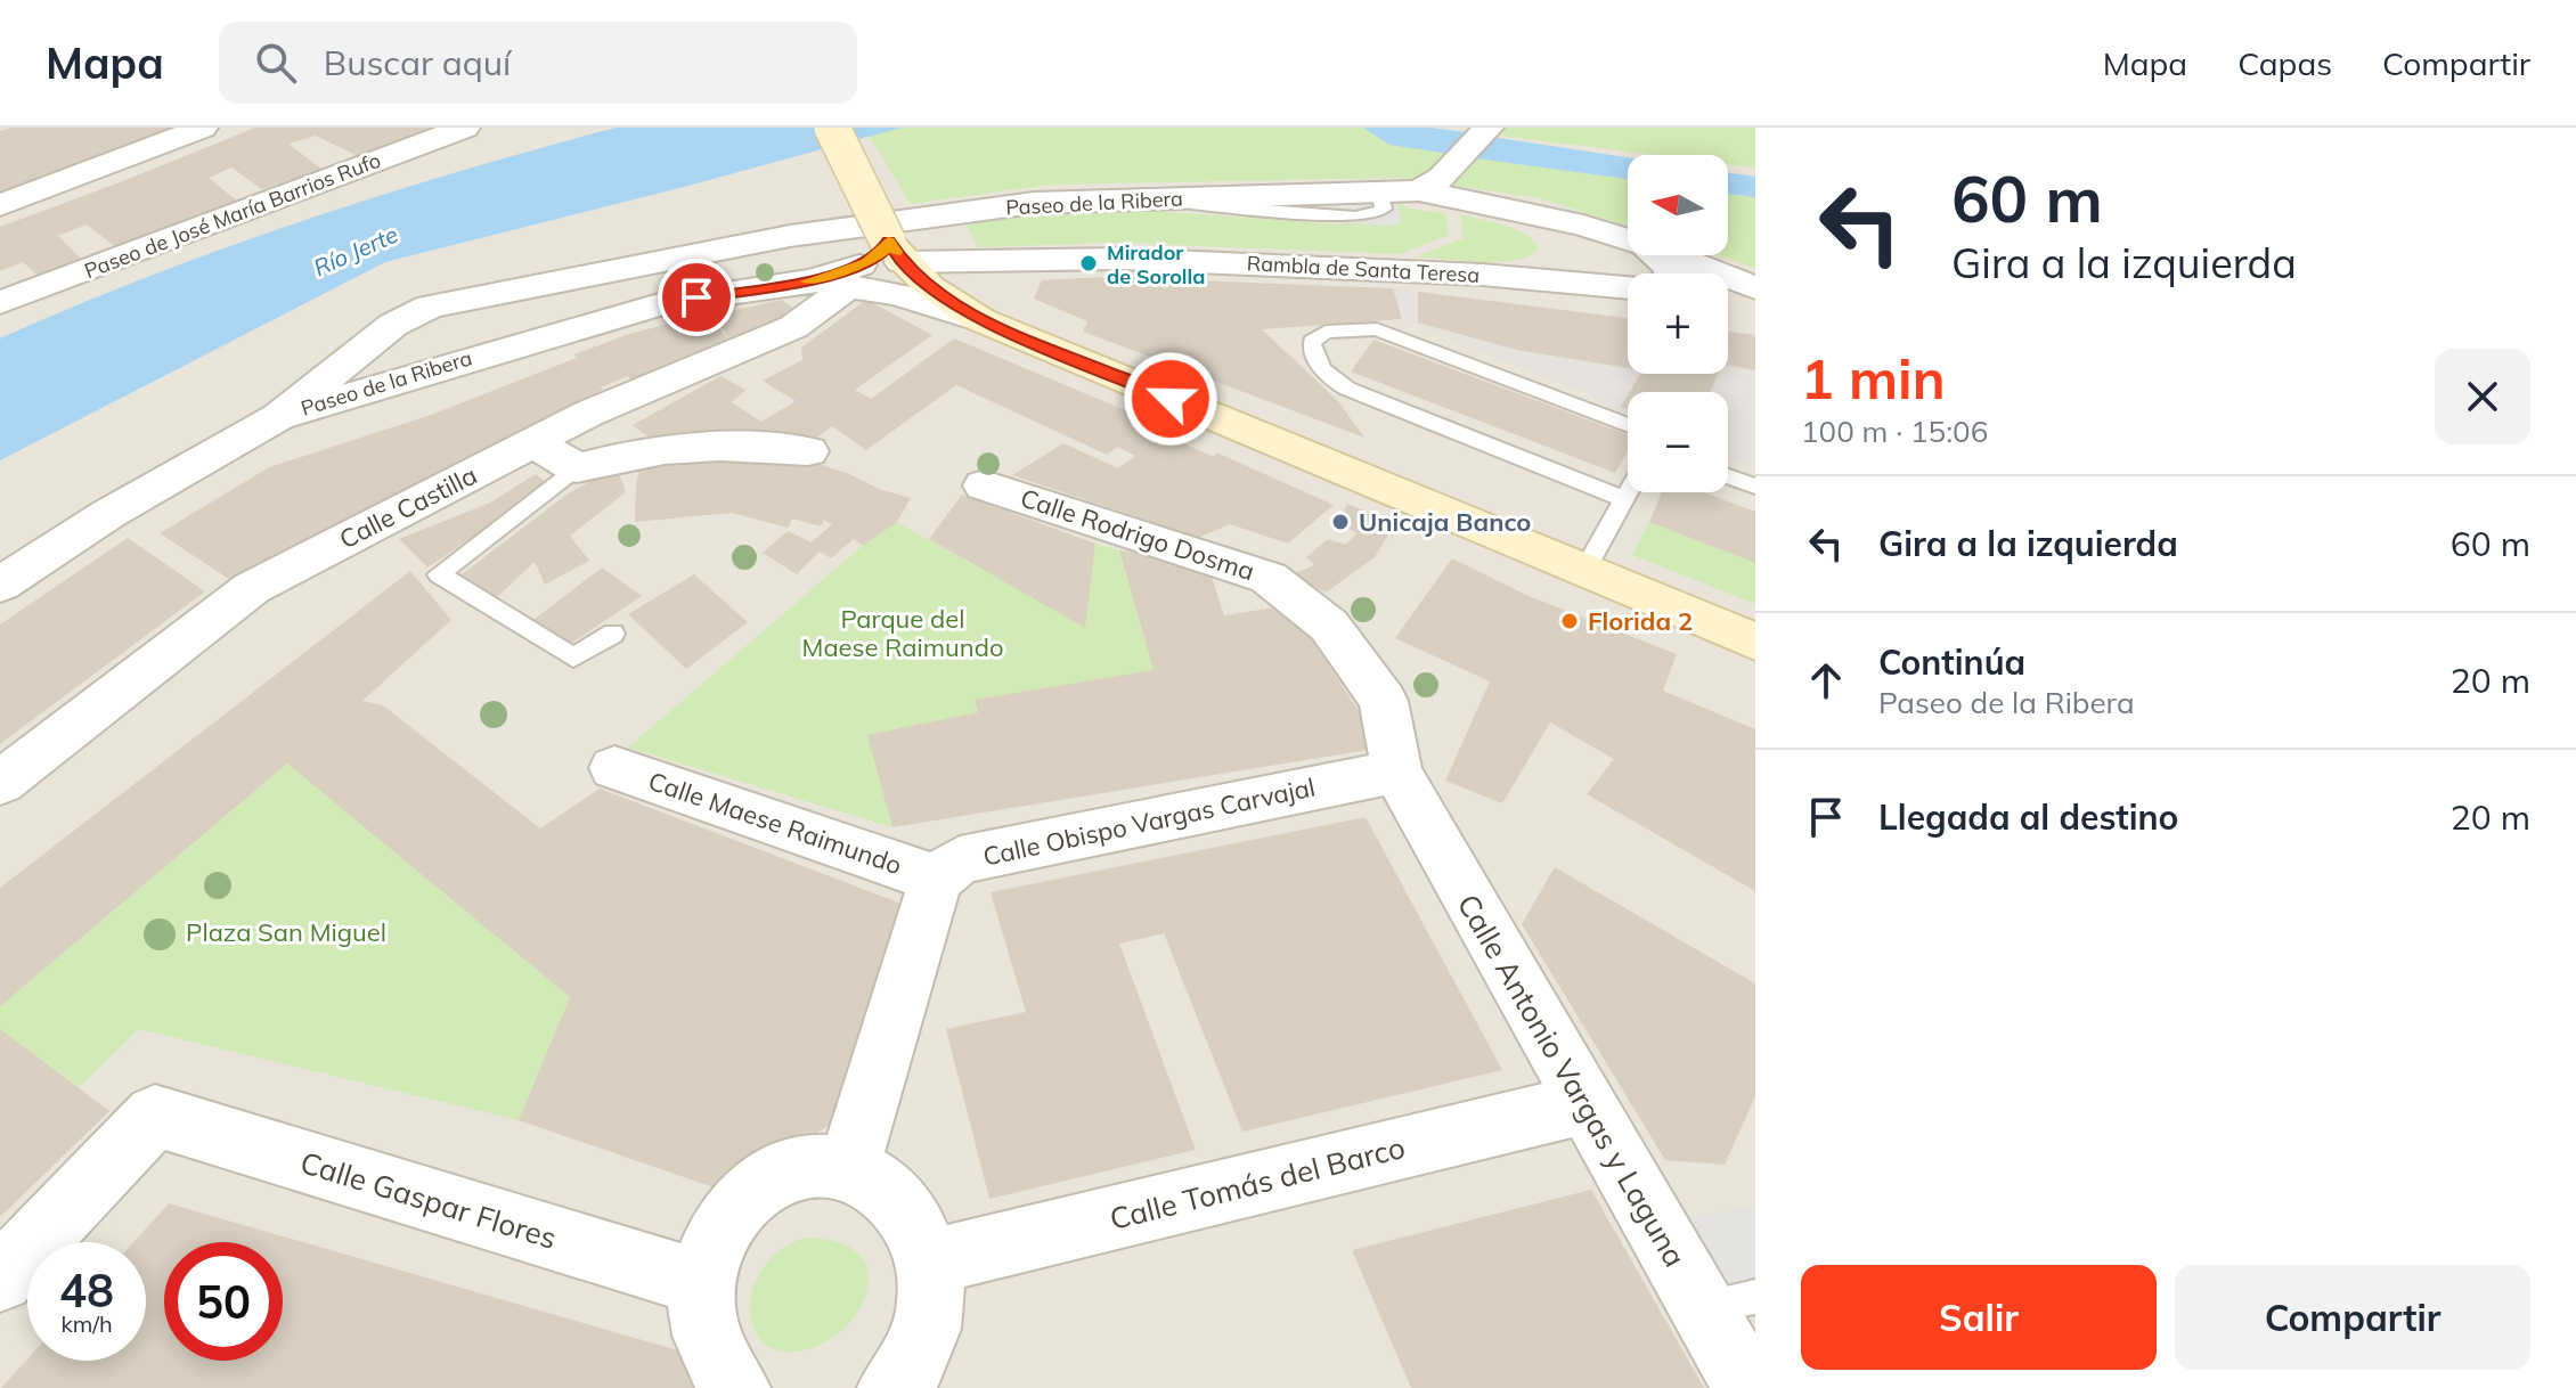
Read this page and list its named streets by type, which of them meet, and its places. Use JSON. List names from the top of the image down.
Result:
{
  "streets": {
    "street": [
      "Paseo de la Ribera",
      "Paseo de José María Barrios Rufo",
      "Rambla de Santa Teresa",
      "Calle Castilla",
      "Calle Rodrigo Dosma",
      "Calle Obispo Vargas Carvajal",
      "Calle Maese Raimundo",
      "Calle Antonio Vargas y Laguna",
      "Calle Tomás del Barco",
      "Calle Gaspar Flores"
    ]
  },
  "crossings": [
    ["Paseo de la Ribera", "Calle Castilla"],
    ["Calle Rodrigo Dosma", "Calle Obispo Vargas Carvajal"],
    ["Calle Rodrigo Dosma", "Calle Antonio Vargas y Laguna"],
    ["Calle Obispo Vargas Carvajal", "Calle Maese Raimundo"],
    ["Calle Obispo Vargas Carvajal", "Calle Antonio Vargas y Laguna"],
    ["Calle Antonio Vargas y Laguna", "Calle Tomás del Barco"]
  ],
  "water": ["Río Jerte"],
  "parks": ["Parque del Maese Raimundo", "Plaza San Miguel"],
  "places": ["Mirador de Sorolla", "Unicaja Banco", "Florida 2"],
  "north": "left",
  "page": {
    "header": "Mapa",
    "search": "Buscar aquí",
    "nav": ["Mapa", "Capas", "Compartir"],
    "turn": ["60 m", "Gira a la izquierda"],
    "map_buttons": ["+", "−"],
    "heading": ["1 min", "100 m · 15:06"],
    "list": [
      {
        "name": "Gira a la izquierda",
        "value": "60 m"
      },
      {
        "name": "Continúa",
        "note": "Paseo de la Ribera",
        "value": "20 m"
      },
      {
        "name": "Llegada al destino",
        "value": "20 m"
      }
    ],
    "speed": "48 km/h",
    "limit": "50",
    "buttons": ["Salir", "Compartir"]
  }
}
